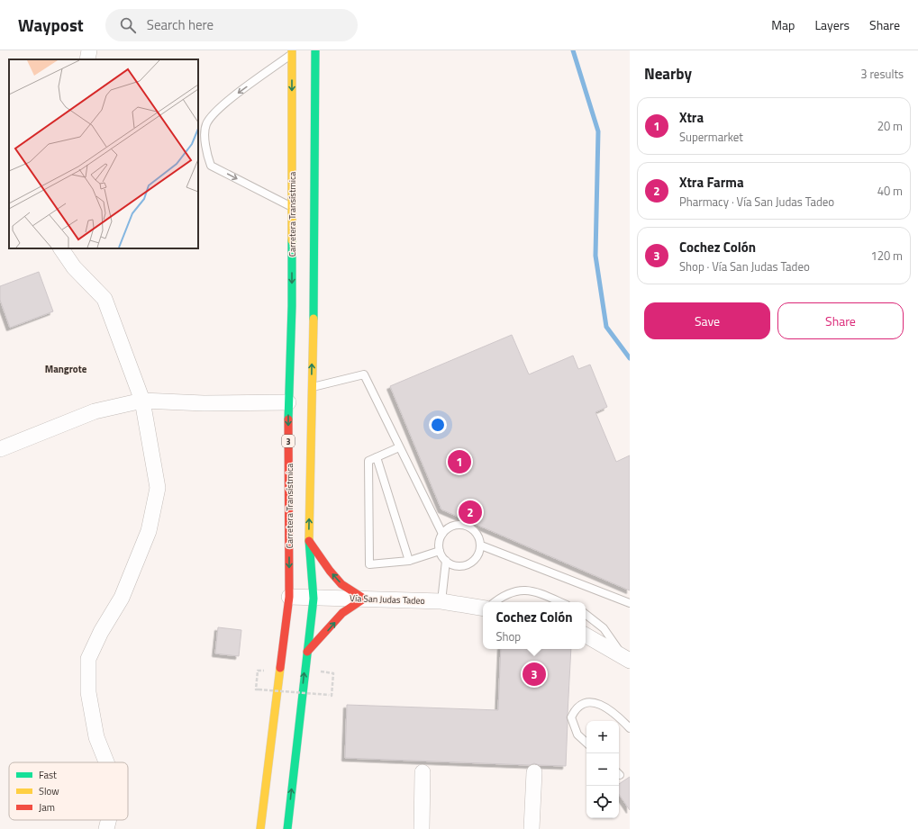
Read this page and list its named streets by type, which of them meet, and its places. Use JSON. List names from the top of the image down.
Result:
{
  "streets": {
    "main road": ["Carretera Transístmica", "3"],
    "street": ["Vía San Judas Tadeo"]
  },
  "crossings": [
    ["Carretera Transístmica", "Vía San Judas Tadeo"]
  ],
  "districts": ["Mangrote"],
  "legend": ["Fast", "Slow", "Jam"],
  "page": {
    "header": "Waypost",
    "search": "Search here",
    "nav": ["Map", "Layers", "Share"],
    "heading": ["Nearby", "3 results"],
    "list": [
      {
        "mark": "1",
        "name": "Xtra",
        "note": "Supermarket",
        "value": "20 m"
      },
      {
        "mark": "2",
        "name": "Xtra Farma",
        "note": "Pharmacy · Vía San Judas Tadeo",
        "value": "40 m"
      },
      {
        "mark": "3",
        "name": "Cochez Colón",
        "note": "Shop · Vía San Judas Tadeo",
        "value": "120 m"
      }
    ],
    "buttons": ["Save", "Share"],
    "pins": ["1", "2", "3"],
    "popup": ["Cochez Colón", "Shop"],
    "map_buttons": ["+", "−"]
  }
}
